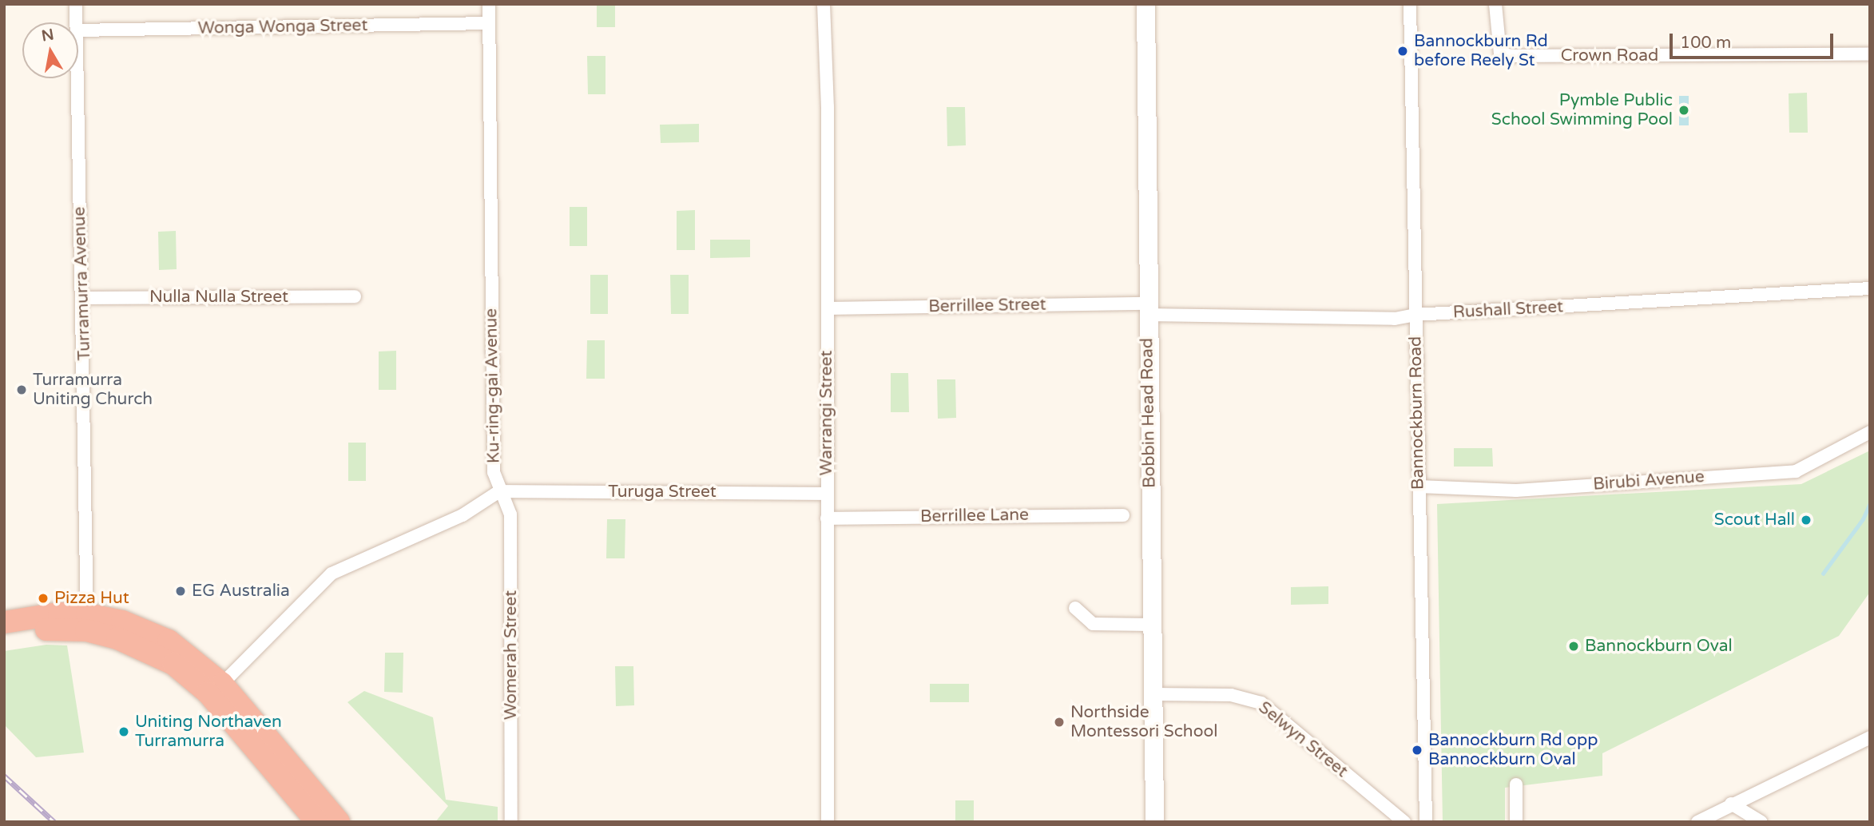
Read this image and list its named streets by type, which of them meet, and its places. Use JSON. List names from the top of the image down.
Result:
{
  "streets": {
    "main road": ["Bobbin Head Road"],
    "street": [
      "Wonga Wonga Street",
      "Crown Road",
      "Turramurra Avenue",
      "Nulla Nulla Street",
      "Berrillee Street",
      "Rushall Street",
      "Ku-ring-gai Avenue",
      "Warrangi Street",
      "Bannockburn Road",
      "Birubi Avenue",
      "Turuga Street",
      "Berrillee Lane",
      "Womerah Street",
      "Selwyn Street"
    ]
  },
  "crossings": [
    ["Wonga Wonga Street", "Ku-ring-gai Avenue"],
    ["Turramurra Avenue", "Nulla Nulla Street"],
    ["Berrillee Street", "Rushall Street"],
    ["Berrillee Street", "Warrangi Street"],
    ["Berrillee Street", "Bobbin Head Road"],
    ["Rushall Street", "Bobbin Head Road"],
    ["Rushall Street", "Bannockburn Road"],
    ["Ku-ring-gai Avenue", "Turuga Street"],
    ["Ku-ring-gai Avenue", "Womerah Street"],
    ["Warrangi Street", "Turuga Street"],
    ["Warrangi Street", "Berrillee Lane"],
    ["Bobbin Head Road", "Selwyn Street"],
    ["Bannockburn Road", "Birubi Avenue"],
    ["Turuga Street", "Womerah Street"]
  ],
  "places": [
    "Bannockburn Rd before Reely St",
    "Pymble Public School Swimming Pool",
    "Turramurra Uniting Church",
    "Scout Hall",
    "EG Australia",
    "Pizza Hut",
    "Bannockburn Oval",
    "Northside Montessori School",
    "Uniting Northaven Turramurra",
    "Bannockburn Rd opp Bannockburn Oval"
  ],
  "scale_bar": "100 m",
  "north": "top"
}
